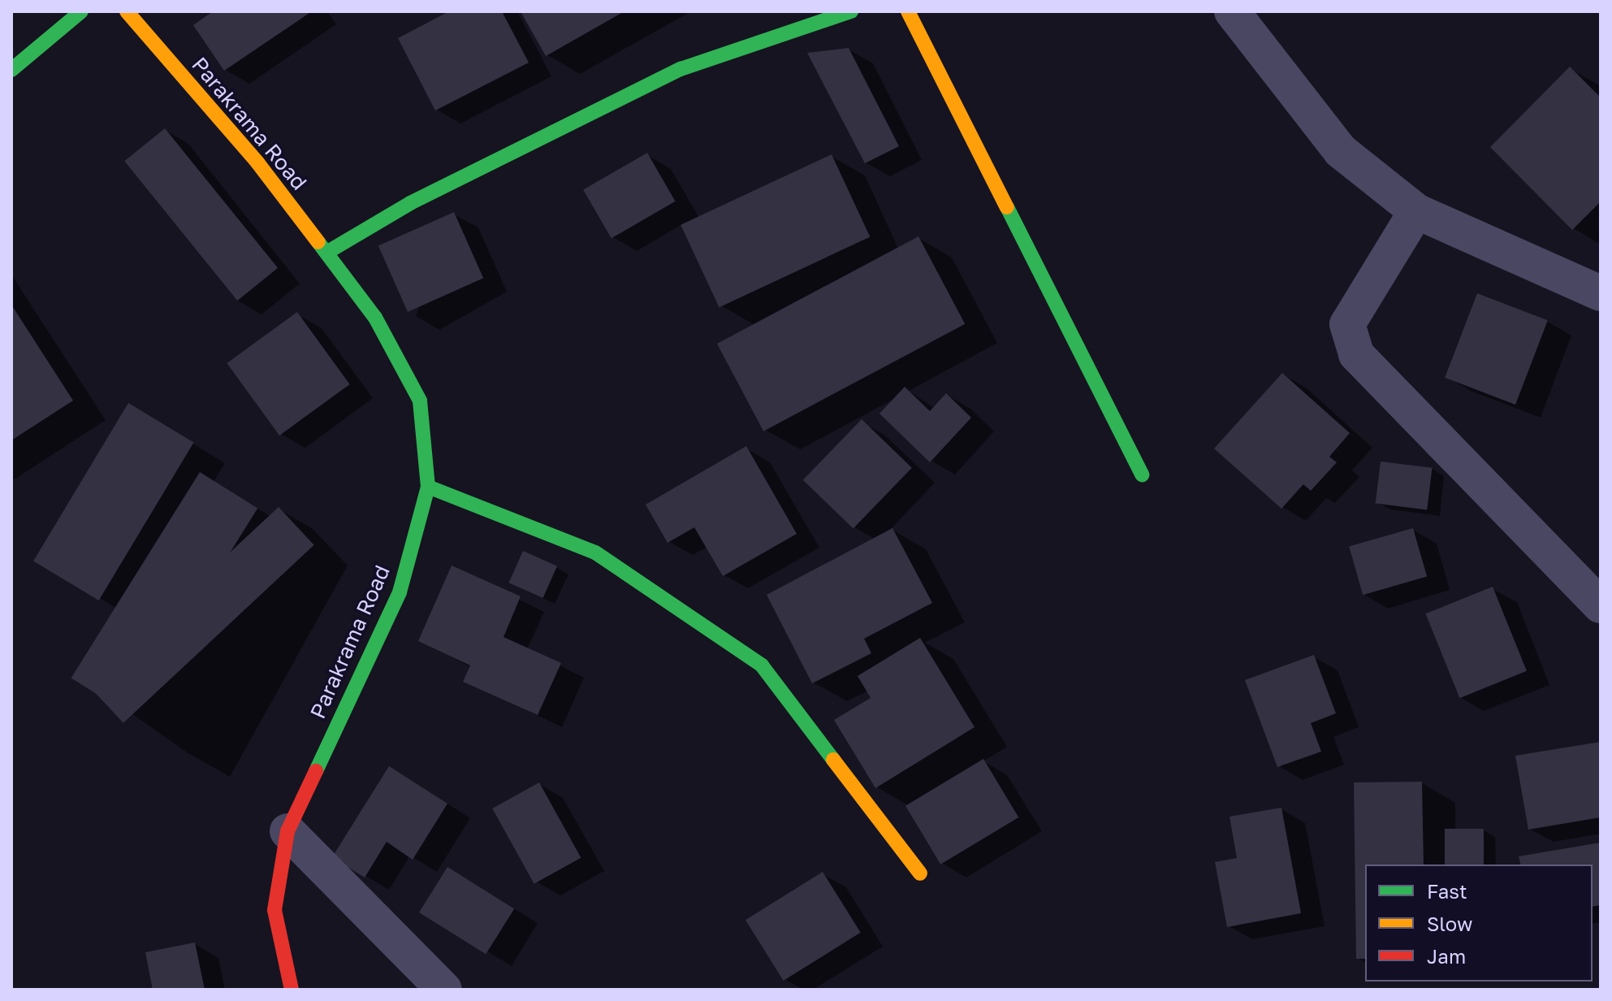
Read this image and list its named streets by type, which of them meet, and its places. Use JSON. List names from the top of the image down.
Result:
{
  "streets": {
    "street": ["Parakrama Road"]
  },
  "legend": ["Fast", "Slow", "Jam"]
}
